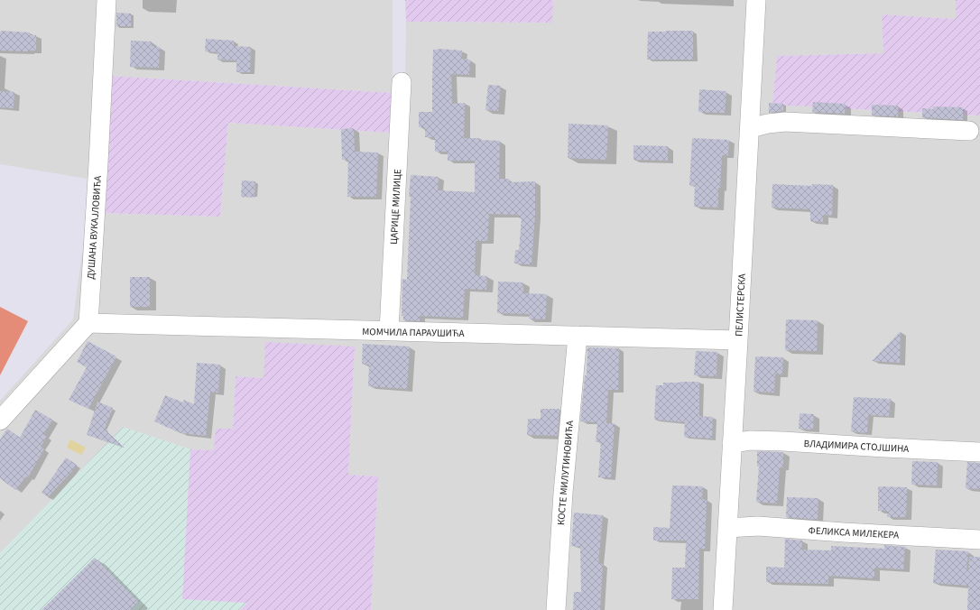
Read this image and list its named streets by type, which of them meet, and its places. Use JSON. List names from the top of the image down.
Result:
{
  "streets": {
    "street": [
      "ЦАРИЦЕ МИЛИЦЕ",
      "ДУШАНА ВУКАЈЛОВИЋА",
      "ПЕЛИСТЕРСКА",
      "МОМЧИЛА ПАРАУШИЋА",
      "ВЛАДИМИРА СТОЈШИНА",
      "КОСТЕ МИЛУТИНОВИЋА",
      "ФЕЛИКСА МИЛЕКЕРА"
    ]
  },
  "crossings": [
    ["ЦАРИЦЕ МИЛИЦЕ", "МОМЧИЛА ПАРАУШИЋА"],
    ["ДУШАНА ВУКАЈЛОВИЋА", "МОМЧИЛА ПАРАУШИЋА"],
    ["ПЕЛИСТЕРСКА", "МОМЧИЛА ПАРАУШИЋА"],
    ["ПЕЛИСТЕРСКА", "ВЛАДИМИРА СТОЈШИНА"],
    ["ПЕЛИСТЕРСКА", "ФЕЛИКСА МИЛЕКЕРА"],
    ["МОМЧИЛА ПАРАУШИЋА", "КОСТЕ МИЛУТИНОВИЋА"]
  ]
}
